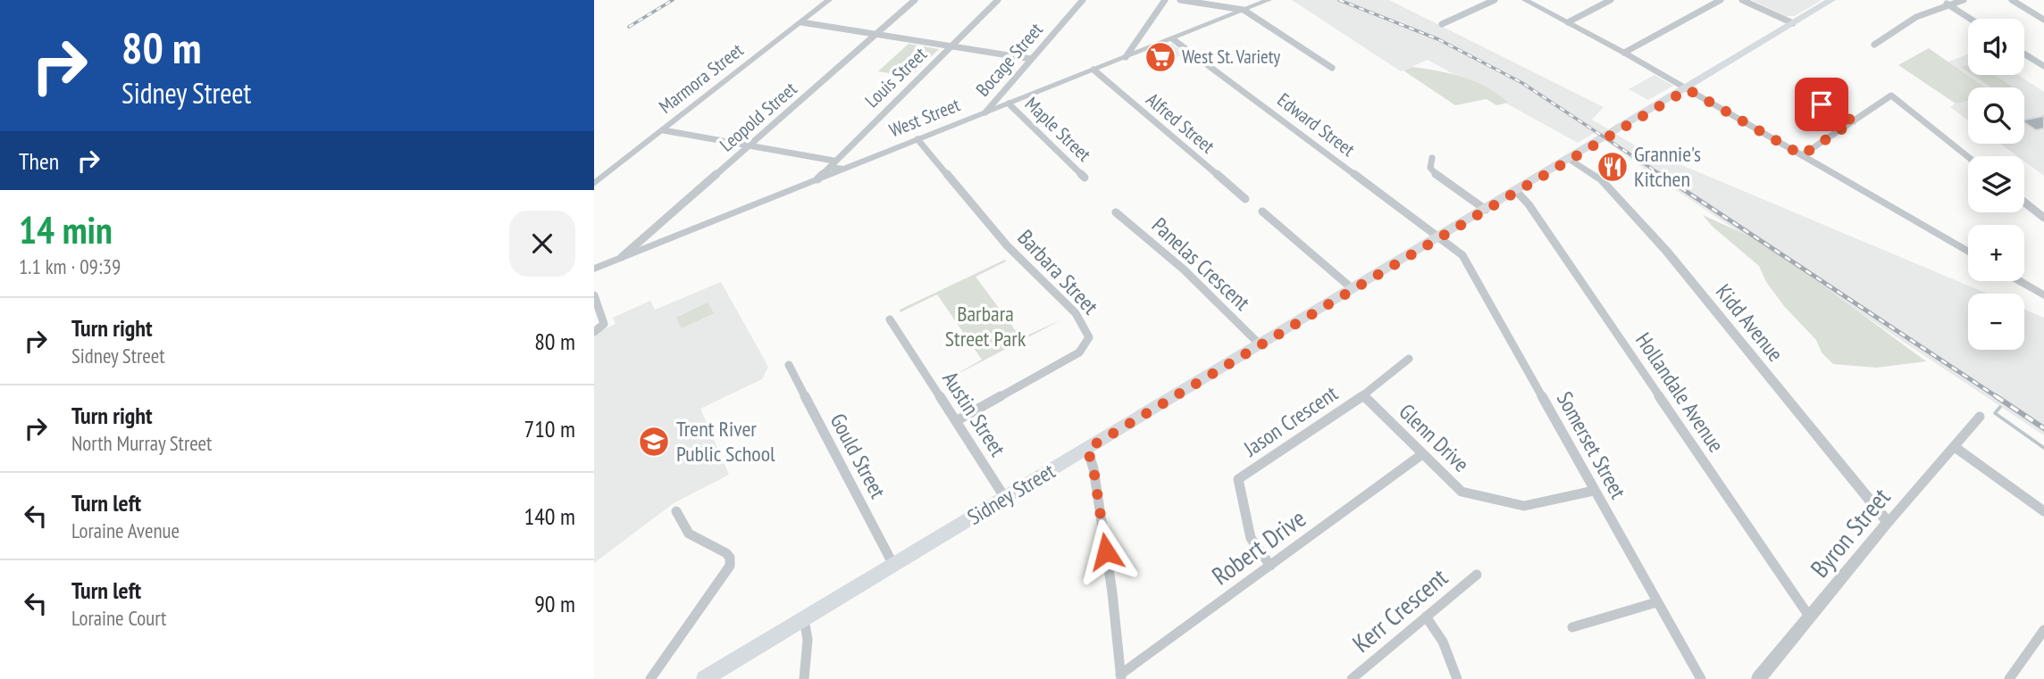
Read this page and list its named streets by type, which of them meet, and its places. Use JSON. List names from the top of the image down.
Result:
{
  "streets": {
    "main road": ["Sidney Street"],
    "street": [
      "Bocage Street",
      "Louis Street",
      "Marmora Street",
      "Leopold Street",
      "West Street",
      "Alfred Street",
      "Edward Street",
      "Maple Street",
      "Panelas Crescent",
      "Barbara Street",
      "Kidd Avenue",
      "Hollandale Avenue",
      "Austin Street",
      "Jason Crescent",
      "Glenn Drive",
      "Somerset Street",
      "Gould Street",
      "Byron Street",
      "Robert Drive",
      "Kerr Crescent"
    ]
  },
  "crossings": [
    ["Bocage Street", "West Street"],
    ["Louis Street", "West Street"],
    ["Leopold Street", "West Street"],
    ["West Street", "Alfred Street"],
    ["West Street", "Edward Street"],
    ["West Street", "Maple Street"],
    ["West Street", "Barbara Street"],
    ["Edward Street", "Somerset Street"],
    ["Edward Street", "Sidney Street"],
    ["Panelas Crescent", "Sidney Street"],
    ["Barbara Street", "Austin Street"],
    ["Kidd Avenue", "Sidney Street"],
    ["Kidd Avenue", "Byron Street"],
    ["Hollandale Avenue", "Sidney Street"],
    ["Hollandale Avenue", "Byron Street"],
    ["Austin Street", "Sidney Street"],
    ["Jason Crescent", "Glenn Drive"],
    ["Jason Crescent", "Robert Drive"],
    ["Glenn Drive", "Somerset Street"],
    ["Glenn Drive", "Robert Drive"],
    ["Somerset Street", "Sidney Street"],
    ["Gould Street", "Sidney Street"]
  ],
  "parks": ["Barbara Street Park"],
  "places": {
    "supermarket": ["West St. Variety"],
    "restaurant": ["Grannie's Kitchen"],
    "school or university": ["Trent River Public School"]
  },
  "page": {
    "turn": ["80 m", "Sidney Street"],
    "map_buttons": ["+", "−"],
    "then": "Then",
    "heading": ["14 min", "1.1 km · 09:39"],
    "list": [
      {
        "name": "Turn right",
        "note": "Sidney Street",
        "value": "80 m"
      },
      {
        "name": "Turn right",
        "note": "North Murray Street",
        "value": "710 m"
      },
      {
        "name": "Turn left",
        "note": "Loraine Avenue",
        "value": "140 m"
      },
      {
        "name": "Turn left",
        "note": "Loraine Court",
        "value": "90 m"
      }
    ]
  }
}
